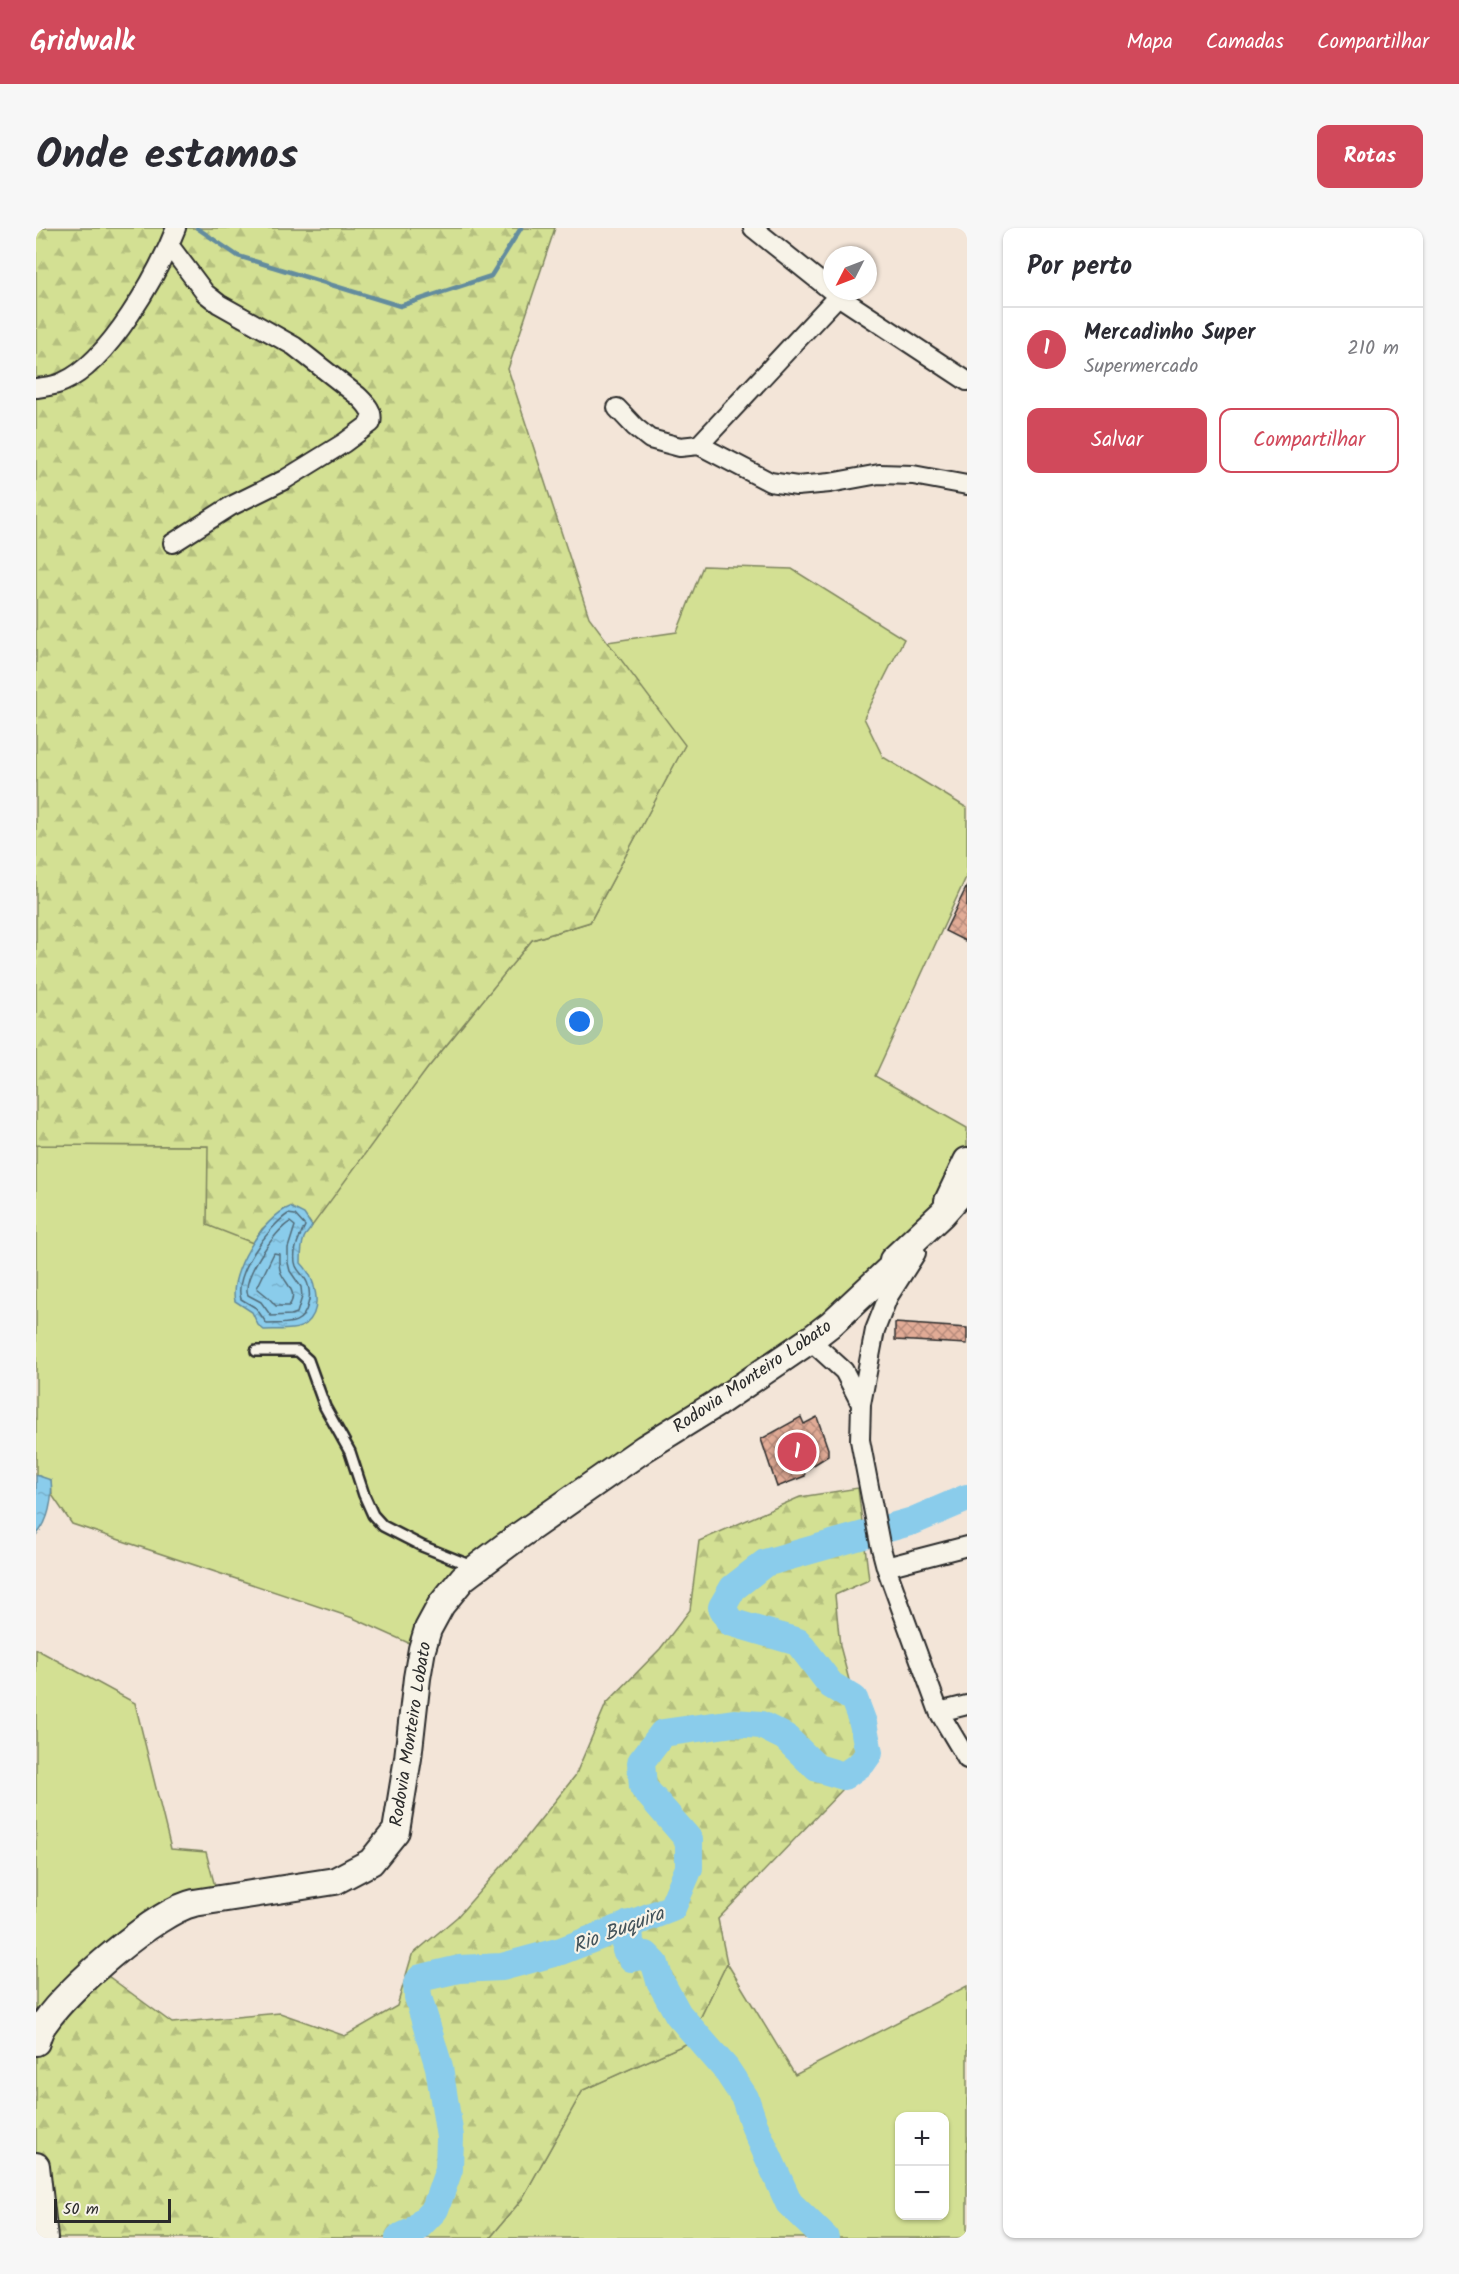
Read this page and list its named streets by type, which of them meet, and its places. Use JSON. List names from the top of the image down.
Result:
{
  "streets": {
    "main road": ["Rodovia Monteiro Lobato"]
  },
  "water": ["Rio Buquira"],
  "scale_bar": "50 m",
  "north": "bottom left",
  "page": {
    "header": "Gridwalk",
    "nav": ["Mapa", "Camadas", "Compartilhar"],
    "title": "Onde estamos",
    "buttons": [
      "Rotas",
      ["Salvar", "Compartilhar"]
    ],
    "heading": "Por perto",
    "list": [
      {
        "mark": "1",
        "name": "Mercadinho Super",
        "note": "Supermercado",
        "value": "210 m"
      }
    ],
    "pins": "1",
    "map_buttons": ["+", "−"],
    "scale": "50 m"
  }
}
